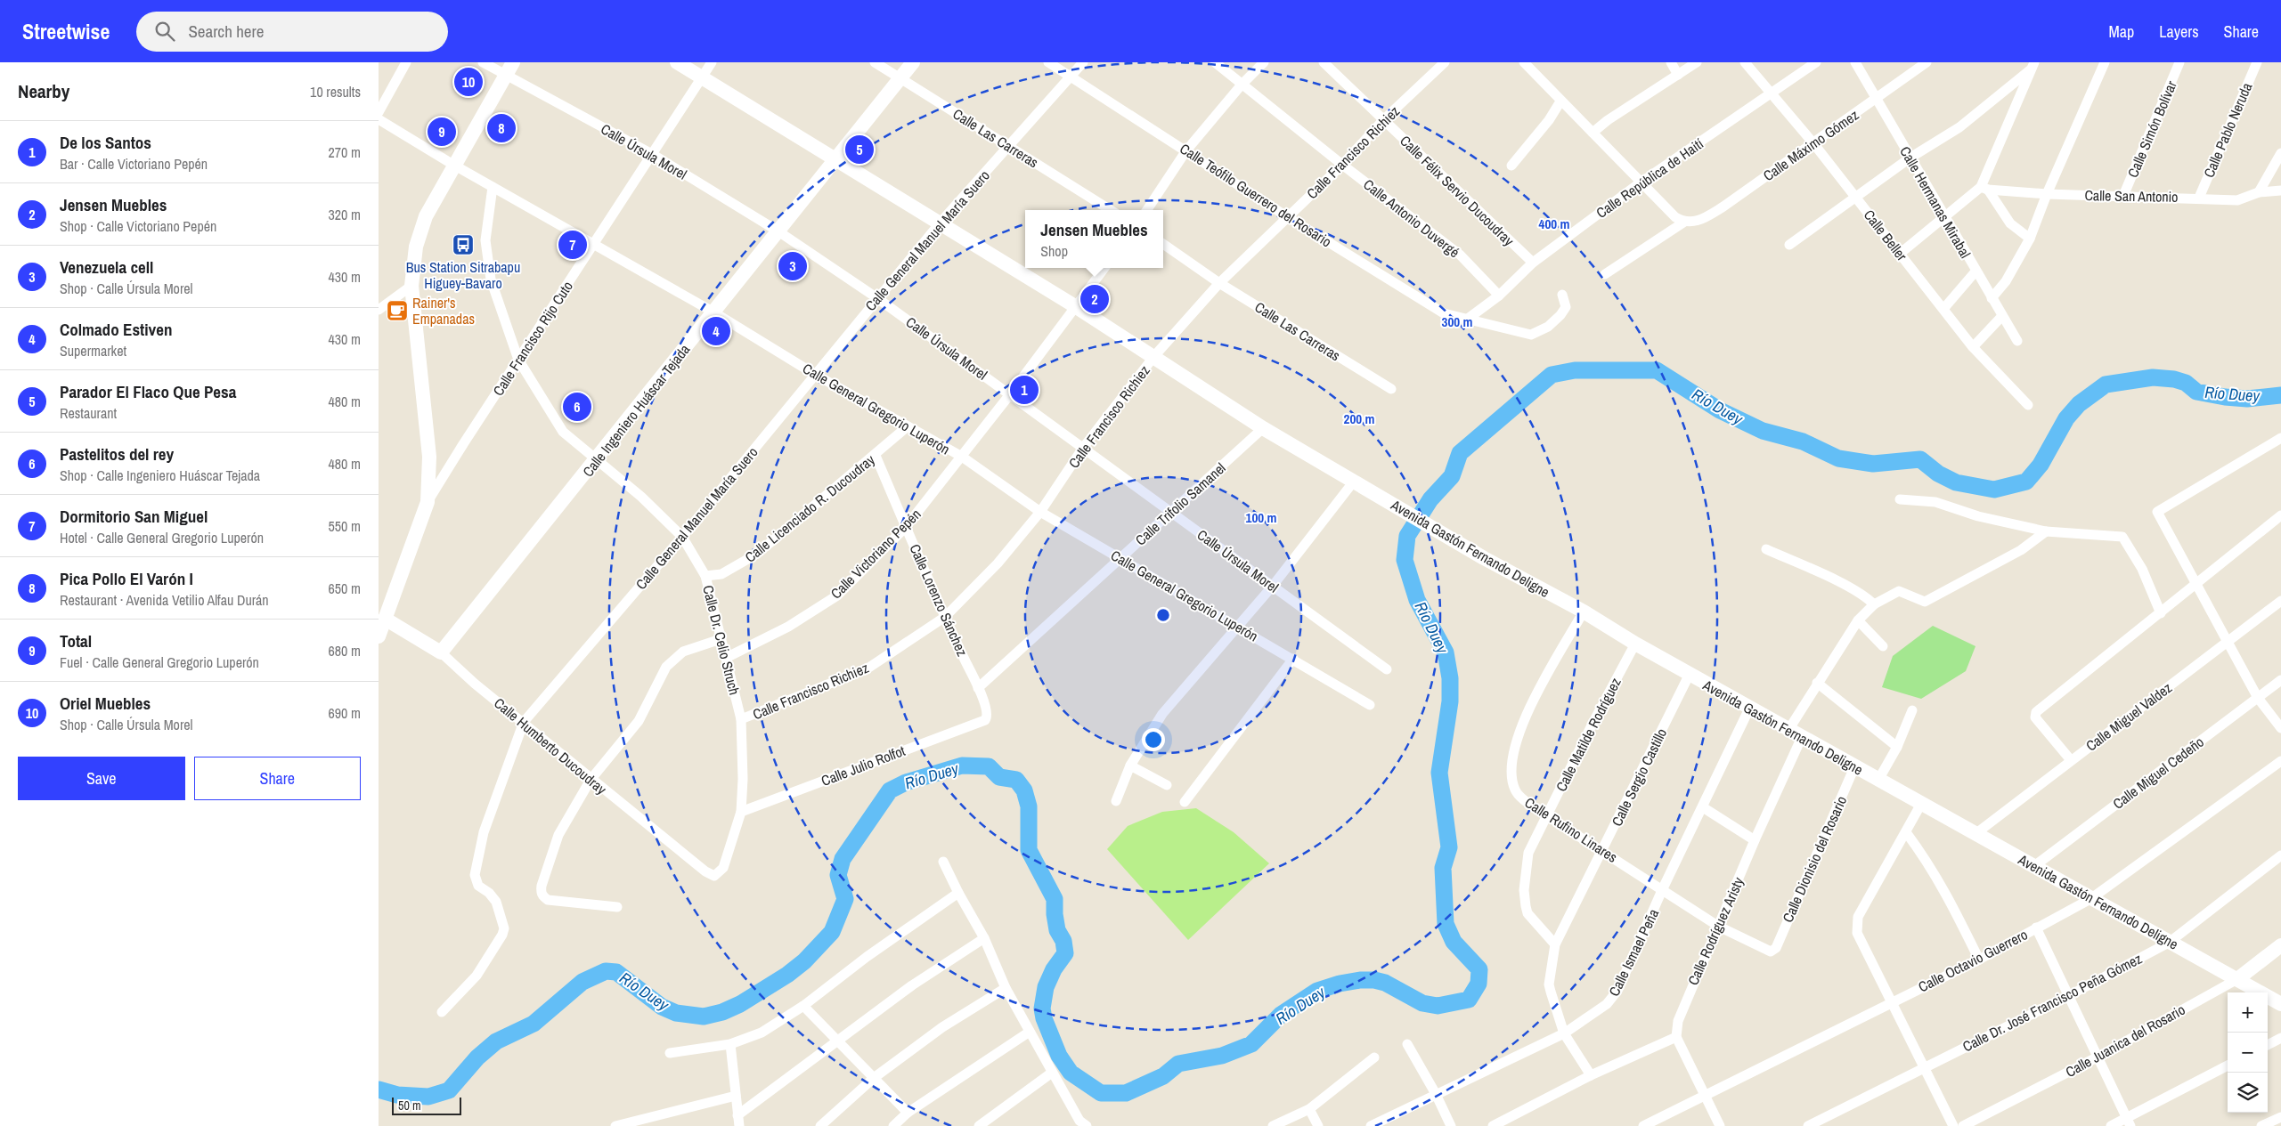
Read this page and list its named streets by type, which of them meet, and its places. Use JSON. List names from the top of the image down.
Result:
{
  "streets": {
    "street": [
      "Calle Simón Bolívar",
      "Calle Pablo Neruda",
      "Calle Las Carreras",
      "Calle Máximo Gómez",
      "Calle Úrsula Morel",
      "Calle Francisco Richiez",
      "Calle República de Haití",
      "Calle Félix Servio Ducoudray",
      "Calle Teófilo Guerrero del Rosario",
      "Calle San Antonio",
      "Calle Hermanas Mirabal",
      "Calle Antonio Duvergé",
      "Calle Beller",
      "Calle General Manuel María Suero",
      "Calle Francisco Rijo Cuto",
      "Calle General Gregorio Luperón",
      "Calle Ingeniero Huáscar Tejada",
      "Calle Trifolio Samanel",
      "Calle Licenciado R. Ducoudray",
      "Avenida Gastón Fernando Deligne",
      "Calle Victoriano Pepén",
      "Calle Lorenzo Sánchez",
      "Calle Dr. Celio Struch",
      "Calle Miguel Valdez",
      "Calle Matilde Rodríguez",
      "Calle Humberto Ducoudray",
      "Calle Julio Rolfot",
      "Calle Miguel Cedeño",
      "Calle Sergio Castillo",
      "Calle Rufino Linares",
      "Calle Dionisio del Rosario",
      "Calle Rodríguez Aristy",
      "Calle Ismael Peña",
      "Calle Octavio Guerrero",
      "Calle Dr. José Francisco Peña Gómez",
      "Calle Juanica del Rosario"
    ]
  },
  "crossings": [
    ["Calle Simón Bolívar", "Calle San Antonio"],
    ["Calle Pablo Neruda", "Calle San Antonio"],
    ["Calle Las Carreras", "Calle Francisco Richiez"],
    ["Calle Las Carreras", "Calle General Manuel María Suero"],
    ["Calle Las Carreras", "Calle Ingeniero Huáscar Tejada"],
    ["Calle Máximo Gómez", "Calle Hermanas Mirabal"],
    ["Calle Máximo Gómez", "Calle Beller"],
    ["Calle Úrsula Morel", "Calle Francisco Richiez"],
    ["Calle Úrsula Morel", "Calle General Manuel María Suero"],
    ["Calle Úrsula Morel", "Calle Francisco Rijo Cuto"],
    ["Calle Úrsula Morel", "Calle Ingeniero Huáscar Tejada"],
    ["Calle Úrsula Morel", "Calle Trifolio Samanel"],
    ["Calle Úrsula Morel", "Calle Victoriano Pepén"],
    ["Calle Francisco Richiez", "Calle Félix Servio Ducoudray"],
    ["Calle Francisco Richiez", "Calle Teófilo Guerrero del Rosario"],
    ["Calle Francisco Richiez", "Calle Antonio Duvergé"],
    ["Calle Francisco Richiez", "Calle General Gregorio Luperón"],
    ["Calle Francisco Richiez", "Avenida Gastón Fernando Deligne"],
    ["Calle Francisco Richiez", "Calle Lorenzo Sánchez"],
    ["Calle Francisco Richiez", "Calle Dr. Celio Struch"],
    ["Calle República de Haití", "Calle Félix Servio Ducoudray"],
    ["Calle República de Haití", "Calle Teófilo Guerrero del Rosario"],
    ["Calle República de Haití", "Calle Antonio Duvergé"],
    ["Calle República de Haití", "Calle Beller"],
    ["Calle Teófilo Guerrero del Rosario", "Calle General Manuel María Suero"],
    ["Calle General Manuel María Suero", "Calle General Gregorio Luperón"],
    ["Calle General Manuel María Suero", "Avenida Gastón Fernando Deligne"],
    ["Calle General Manuel María Suero", "Calle Dr. Celio Struch"],
    ["Calle General Manuel María Suero", "Calle Humberto Ducoudray"],
    ["Calle Francisco Rijo Cuto", "Calle General Gregorio Luperón"],
    ["Calle Francisco Rijo Cuto", "Avenida Gastón Fernando Deligne"],
    ["Calle Francisco Rijo Cuto", "Calle Dr. Celio Struch"],
    ["Calle General Gregorio Luperón", "Calle Ingeniero Huáscar Tejada"],
    ["Calle General Gregorio Luperón", "Calle Trifolio Samanel"],
    ["Calle General Gregorio Luperón", "Calle Licenciado R. Ducoudray"],
    ["Calle General Gregorio Luperón", "Calle Victoriano Pepén"],
    ["Calle General Gregorio Luperón", "Calle Dr. Celio Struch"],
    ["Calle Ingeniero Huáscar Tejada", "Avenida Gastón Fernando Deligne"],
    ["Calle Ingeniero Huáscar Tejada", "Calle Dr. Celio Struch"],
    ["Calle Ingeniero Huáscar Tejada", "Calle Humberto Ducoudray"],
    ["Calle Trifolio Samanel", "Avenida Gastón Fernando Deligne"],
    ["Calle Trifolio Samanel", "Calle Lorenzo Sánchez"],
    ["Calle Licenciado R. Ducoudray", "Calle Lorenzo Sánchez"],
    ["Calle Licenciado R. Ducoudray", "Calle Dr. Celio Struch"],
    ["Avenida Gastón Fernando Deligne", "Calle Victoriano Pepén"],
    ["Avenida Gastón Fernando Deligne", "Calle Miguel Valdez"],
    ["Avenida Gastón Fernando Deligne", "Calle Matilde Rodríguez"],
    ["Avenida Gastón Fernando Deligne", "Calle Miguel Cedeño"],
    ["Avenida Gastón Fernando Deligne", "Calle Sergio Castillo"],
    ["Avenida Gastón Fernando Deligne", "Calle Rufino Linares"],
    ["Avenida Gastón Fernando Deligne", "Calle Dionisio del Rosario"],
    ["Avenida Gastón Fernando Deligne", "Calle Rodríguez Aristy"],
    ["Avenida Gastón Fernando Deligne", "Calle Ismael Peña"],
    ["Avenida Gastón Fernando Deligne", "Calle Octavio Guerrero"],
    ["Avenida Gastón Fernando Deligne", "Calle Dr. José Francisco Peña Gómez"],
    ["Avenida Gastón Fernando Deligne", "Calle Juanica del Rosario"],
    ["Calle Victoriano Pepén", "Calle Lorenzo Sánchez"],
    ["Calle Victoriano Pepén", "Calle Dr. Celio Struch"],
    ["Calle Lorenzo Sánchez", "Calle Julio Rolfot"],
    ["Calle Dr. Celio Struch", "Calle Humberto Ducoudray"],
    ["Calle Dr. Celio Struch", "Calle Julio Rolfot"],
    ["Calle Matilde Rodríguez", "Calle Sergio Castillo"],
    ["Calle Matilde Rodríguez", "Calle Rufino Linares"],
    ["Calle Sergio Castillo", "Calle Rufino Linares"],
    ["Calle Sergio Castillo", "Calle Ismael Peña"],
    ["Calle Rufino Linares", "Calle Dionisio del Rosario"],
    ["Calle Rufino Linares", "Calle Rodríguez Aristy"],
    ["Calle Rufino Linares", "Calle Ismael Peña"]
  ],
  "water": ["Río Duey"],
  "places": {
    "bus stop": ["Bus Station Sitrabapu Higuey-Bavaro"],
    "cafe": ["Rainer's Empanadas"]
  },
  "scale_bar": "50 m",
  "page": {
    "header": "Streetwise",
    "search": "Search here",
    "nav": ["Map", "Layers", "Share"],
    "heading": ["Nearby", "10 results"],
    "pins": [
      "10",
      "8",
      "9",
      "5",
      "7",
      "3",
      "2",
      "4",
      "1",
      "6"
    ],
    "list": [
      {
        "mark": "1",
        "name": "De los Santos",
        "note": "Bar · Calle Victoriano Pepén",
        "value": "270 m"
      },
      {
        "mark": "2",
        "name": "Jensen Muebles",
        "note": "Shop · Calle Victoriano Pepén",
        "value": "320 m"
      },
      {
        "mark": "3",
        "name": "Venezuela cell",
        "note": "Shop · Calle Úrsula Morel",
        "value": "430 m"
      },
      {
        "mark": "4",
        "name": "Colmado Estiven",
        "note": "Supermarket",
        "value": "430 m"
      },
      {
        "mark": "5",
        "name": "Parador El Flaco Que Pesa",
        "note": "Restaurant",
        "value": "480 m"
      },
      {
        "mark": "6",
        "name": "Pastelitos del rey",
        "note": "Shop · Calle Ingeniero Huáscar Tejada",
        "value": "480 m"
      },
      {
        "mark": "7",
        "name": "Dormitorio San Miguel",
        "note": "Hotel · Calle General Gregorio Luperón",
        "value": "550 m"
      },
      {
        "mark": "8",
        "name": "Pica Pollo El Varón I",
        "note": "Restaurant · Avenida Vetilio Alfau Durán",
        "value": "650 m"
      },
      {
        "mark": "9",
        "name": "Total",
        "note": "Fuel · Calle General Gregorio Luperón",
        "value": "680 m"
      },
      {
        "mark": "10",
        "name": "Oriel Muebles",
        "note": "Shop · Calle Úrsula Morel",
        "value": "690 m"
      }
    ],
    "popup": ["Jensen Muebles", "Shop"],
    "buttons": ["Save", "Share"],
    "map_buttons": ["+", "−"],
    "scale": "50 m"
  },
  "rings": [
    "400 m",
    "300 m",
    "200 m",
    "100 m"
  ]
}
